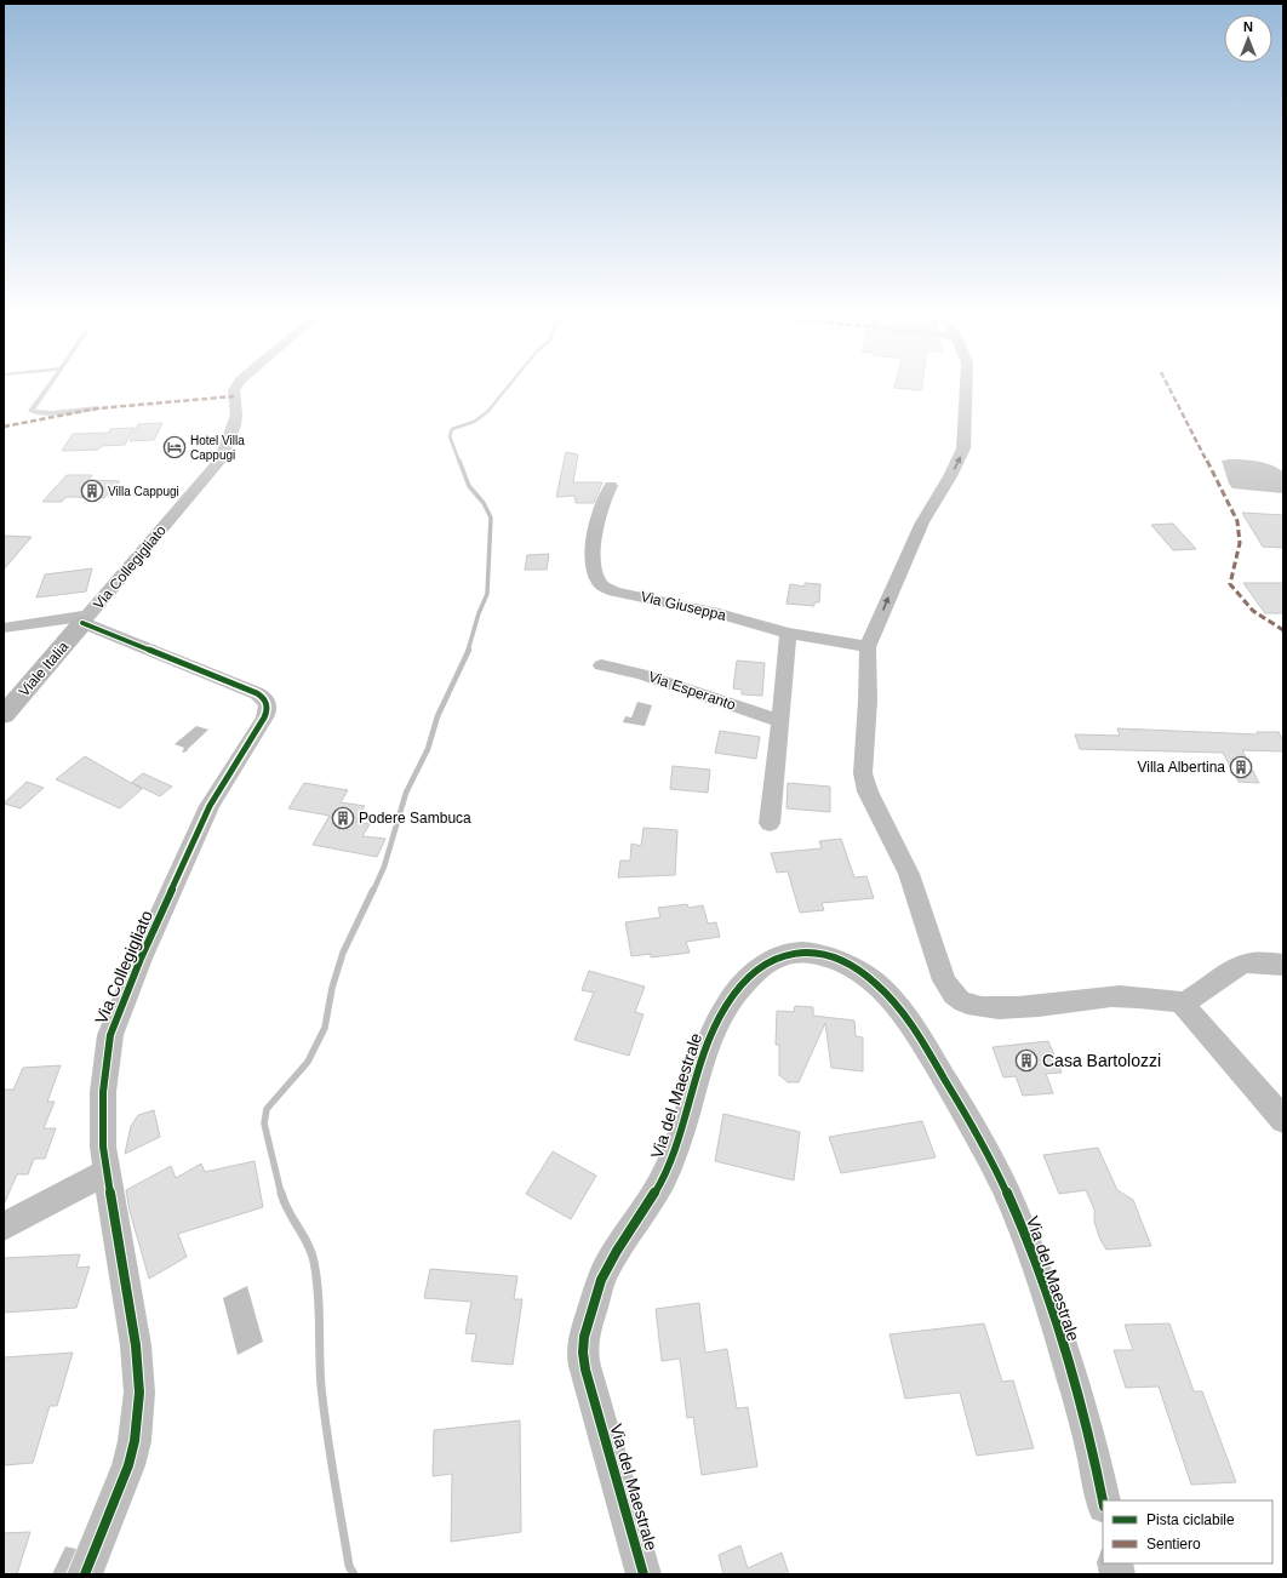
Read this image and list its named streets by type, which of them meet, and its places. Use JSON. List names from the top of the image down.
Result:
{
  "streets": {
    "street": [
      "Via Collegigliato",
      "Via Giuseppa",
      "Viale Italia",
      "Via Esperanto",
      "Via del Maestrale"
    ]
  },
  "crossings": [
    ["Via Collegigliato", "Viale Italia"]
  ],
  "places": {
    "hotel": ["Hotel Villa Cappugi"],
    "building": [
      "Villa Cappugi",
      "Villa Albertina",
      "Podere Sambuca",
      "Casa Bartolozzi"
    ]
  },
  "legend": ["Pista ciclabile", "Sentiero"],
  "north": "top"
}
